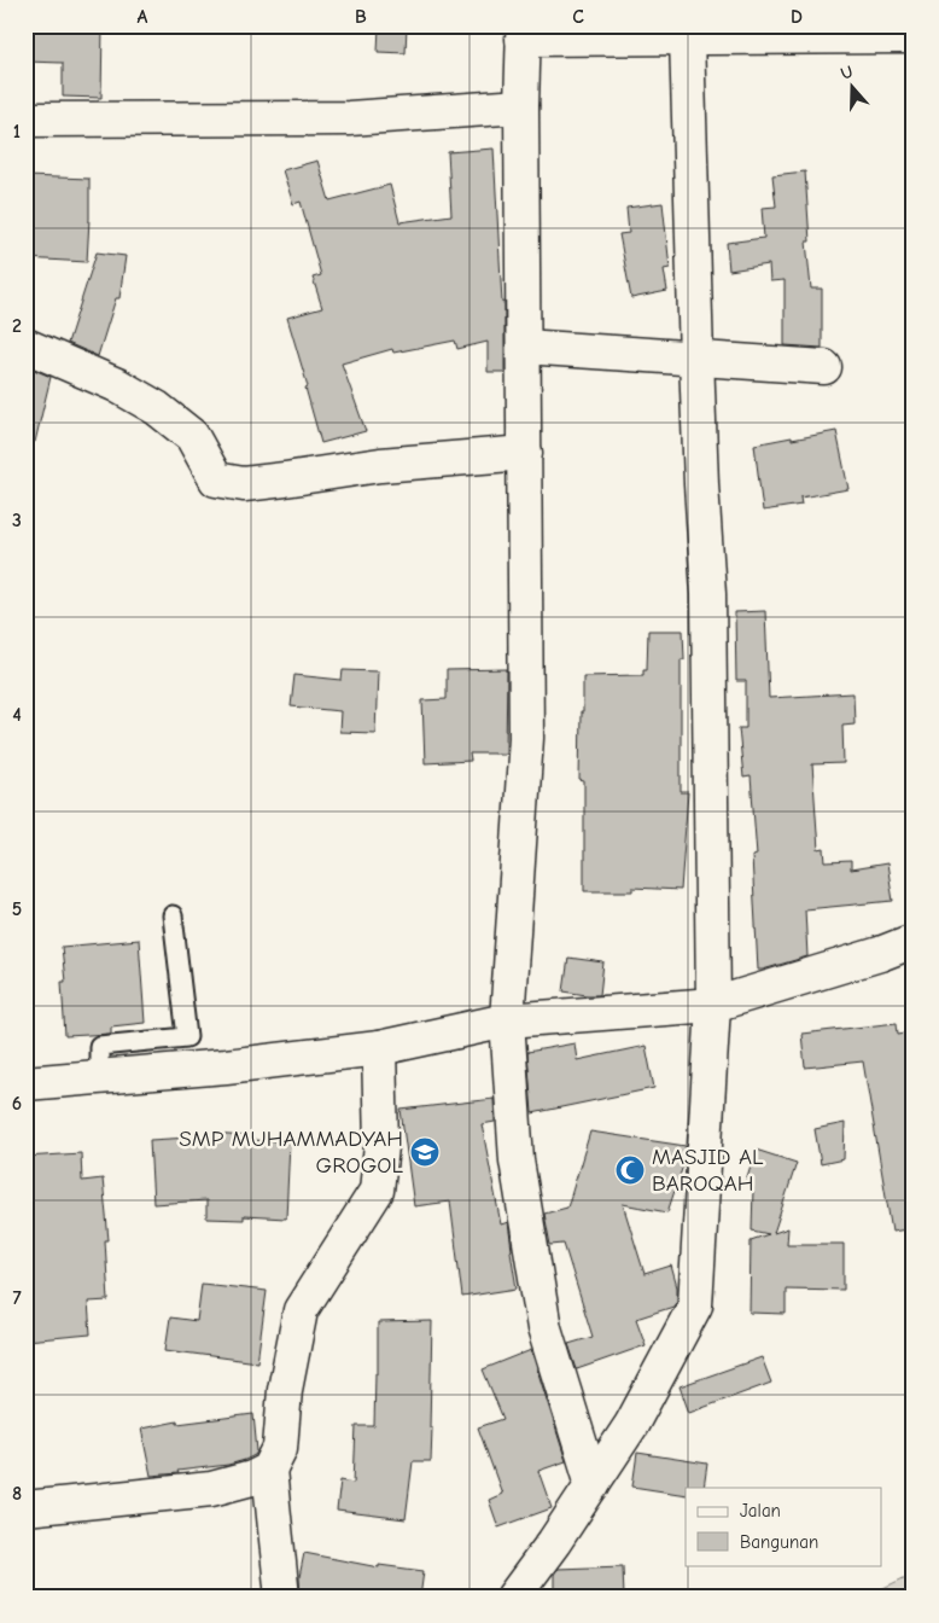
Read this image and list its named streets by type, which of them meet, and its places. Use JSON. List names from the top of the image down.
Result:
{
  "places": {
    "school or university": ["SMP MUHAMMADYAH GROGOL"],
    "mosque": ["MASJID AL BAROQAH"]
  },
  "legend": ["Jalan", "Bangunan"],
  "north": "top",
  "grid": {
    "columns": [
      "A",
      "B",
      "C",
      "D"
    ],
    "rows": [
      "1",
      "2",
      "3",
      "4",
      "5",
      "6",
      "7",
      "8"
    ]
  }
}
